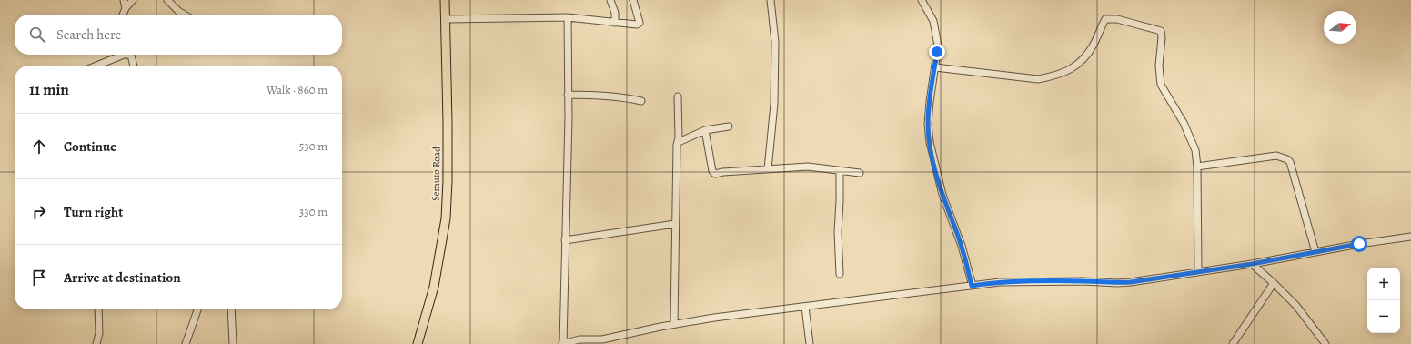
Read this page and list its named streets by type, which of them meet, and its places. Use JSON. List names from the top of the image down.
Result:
{
  "streets": {
    "main road": ["Semuto Road"]
  },
  "north": "right",
  "page": {
    "search": "Search here",
    "heading": ["11 min", "Walk · 860 m"],
    "list": [
      ["Continue", "530 m"],
      ["Turn right", "330 m"],
      "Arrive at destination"
    ],
    "map_buttons": ["+", "−"]
  }
}
